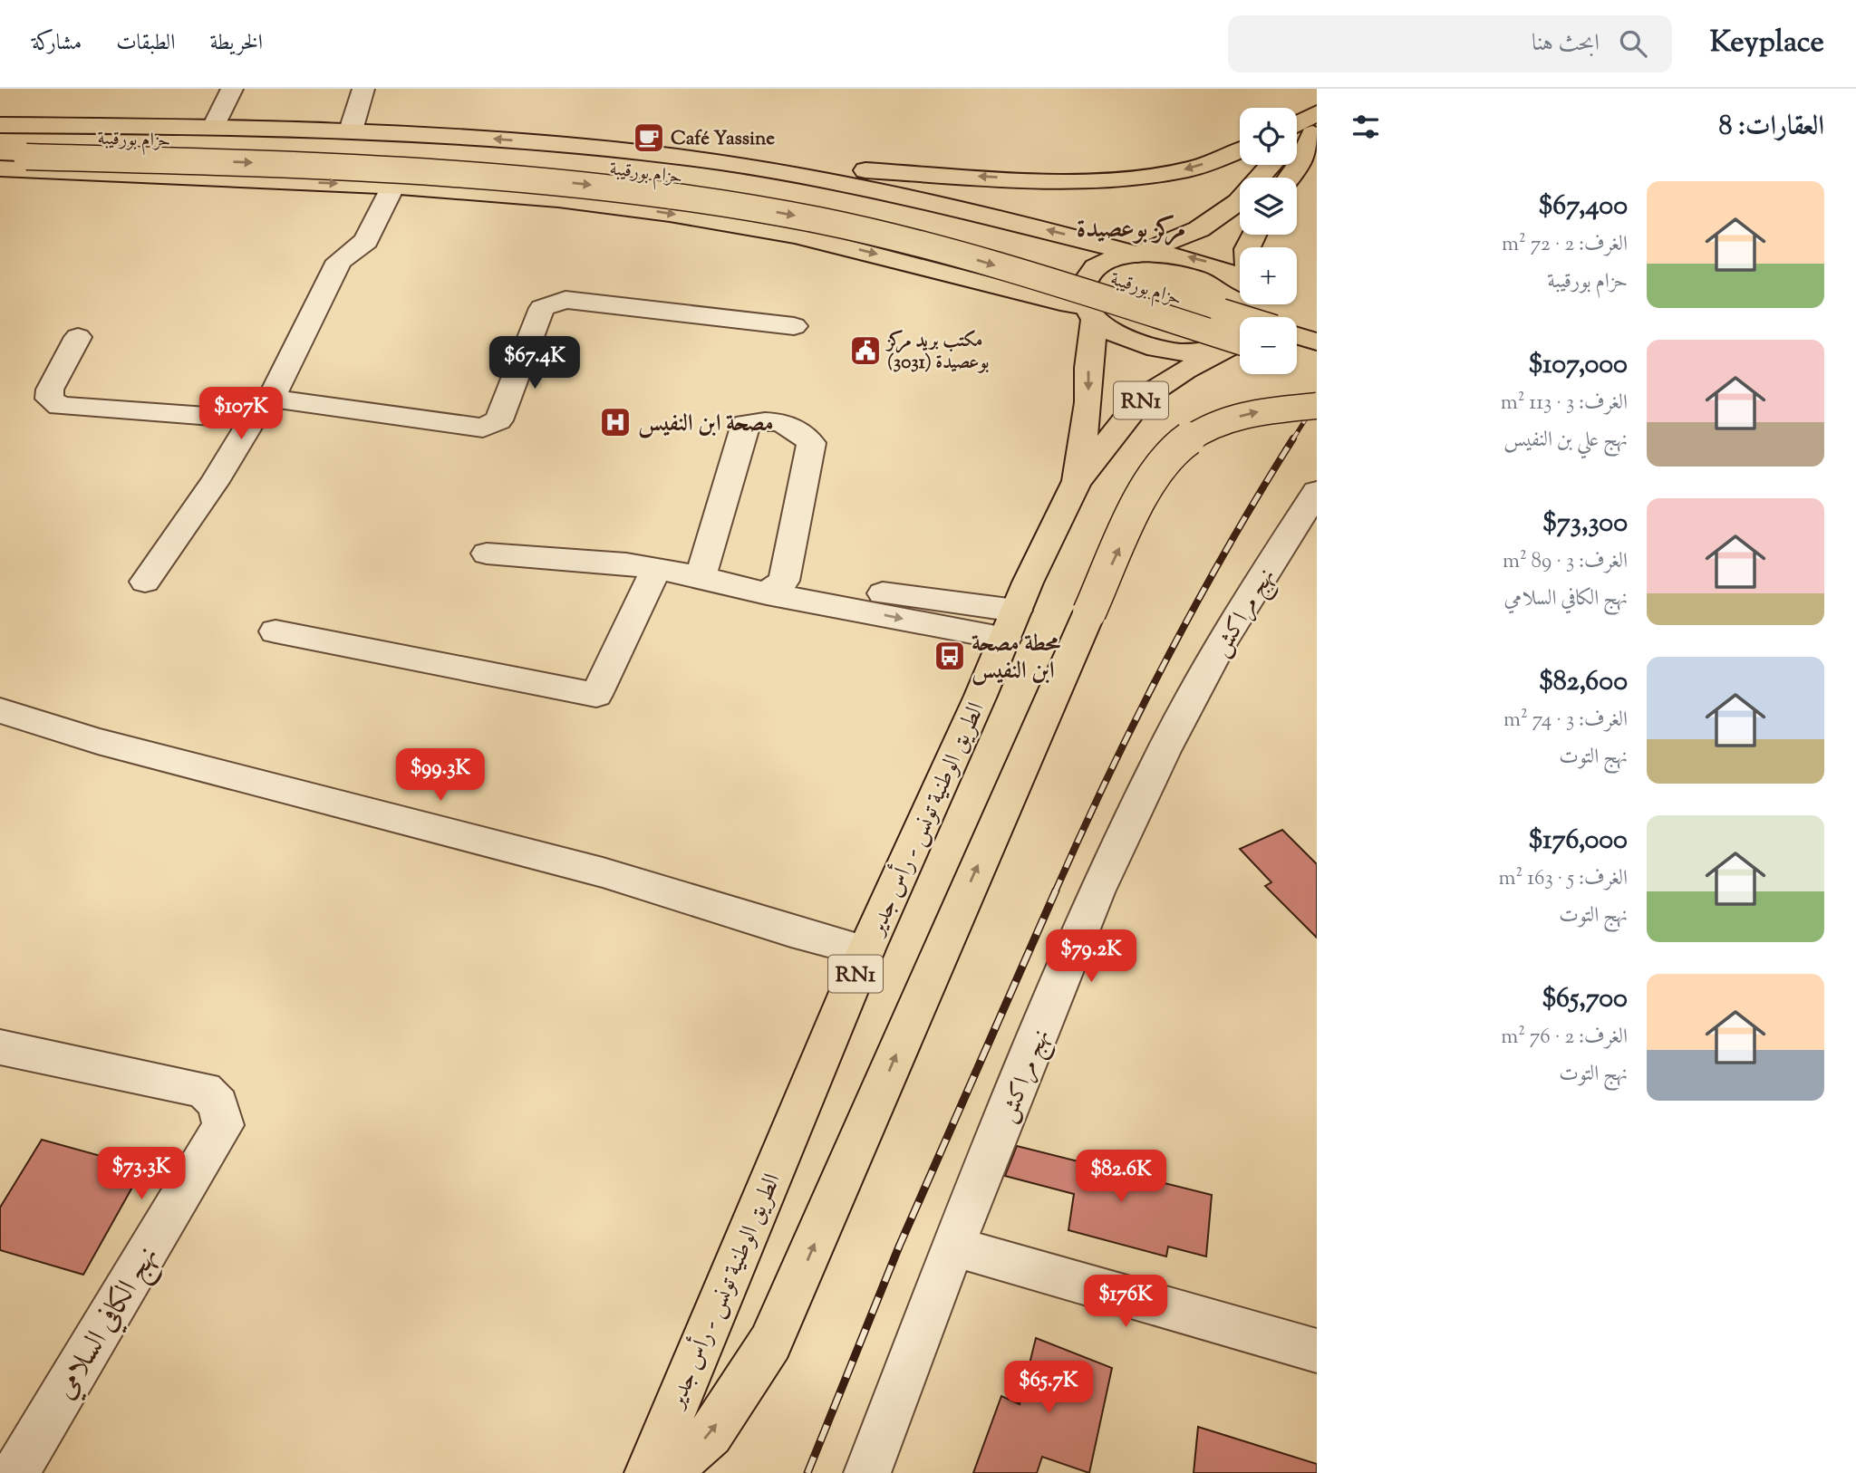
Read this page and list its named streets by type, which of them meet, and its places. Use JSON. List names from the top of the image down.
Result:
{
  "streets": {
    "main road": ["حزام بورقيبة", "RN1", "الطريق الوطنية تونس - رأس جدير"],
    "street": ["نهج مراكش", "نهج الكافي السلامي"]
  },
  "crossings": [
    ["RN1", "الطريق الوطنية تونس - رأس جدير"]
  ],
  "districts": ["مركز بوعصيدة"],
  "places": {
    "cafe": ["Café Yassine"],
    "public building": ["مكتب بريد مركز بوعصيدة (3031)"],
    "hospital": ["مصحة ابن النفيس"],
    "bus stop": ["محطة مصحة ابن النفيس"]
  },
  "page": {
    "header": "Keyplace",
    "search": "ابحث هنا",
    "nav": ["الخريطة", "الطبقات", "مشاركة"],
    "heading": "العقارات: 8",
    "map_buttons": ["+", "−"],
    "list": [
      {
        "name": "$67,400",
        "note": "الغرف: 2 · 72 m² · حزام بورقيبة"
      },
      {
        "name": "$107,000",
        "note": "الغرف: 3 · 113 m² · نهج علي بن النفيس"
      },
      {
        "name": "$73,300",
        "note": "الغرف: 3 · 89 m² · نهج الكافي السلامي"
      },
      {
        "name": "$82,600",
        "note": "الغرف: 3 · 74 m² · نهج التوت"
      },
      {
        "name": "$176,000",
        "note": "الغرف: 5 · 163 m² · نهج التوت"
      },
      {
        "name": "$65,700",
        "note": "الغرف: 2 · 76 m² · نهج التوت"
      }
    ],
    "price": [
      "$67.4K",
      "$107K",
      "$99.3K",
      "$79.2K",
      "$73.3K",
      "$82.6K",
      "$176K",
      "$65.7K"
    ]
  }
}
